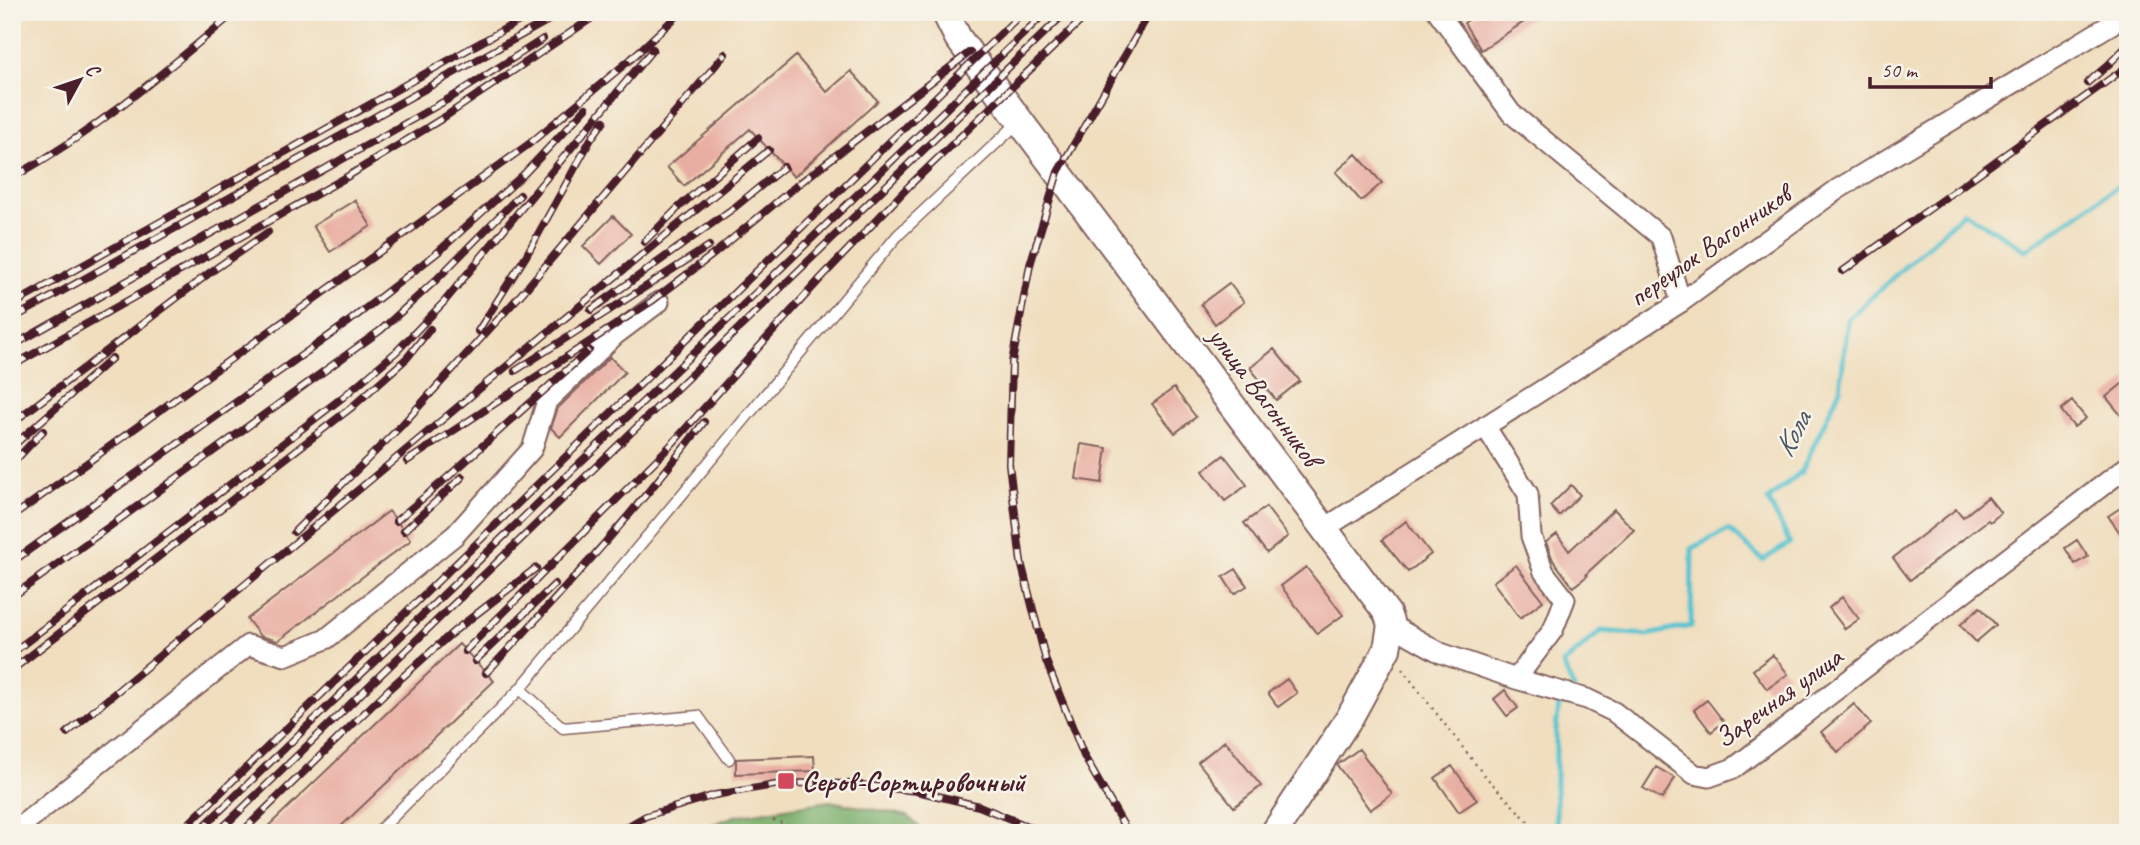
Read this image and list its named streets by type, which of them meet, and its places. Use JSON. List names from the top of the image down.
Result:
{
  "streets": {
    "street": ["переулок Вагонников", "улица Вагонников", "Заречная улица"]
  },
  "crossings": [
    ["переулок Вагонников", "улица Вагонников"],
    ["улица Вагонников", "Заречная улица"]
  ],
  "water": ["Кола"],
  "places": {
    "transit": ["Серов-Сортировочный"]
  },
  "scale_bar": "50 m",
  "north": "top right"
}
